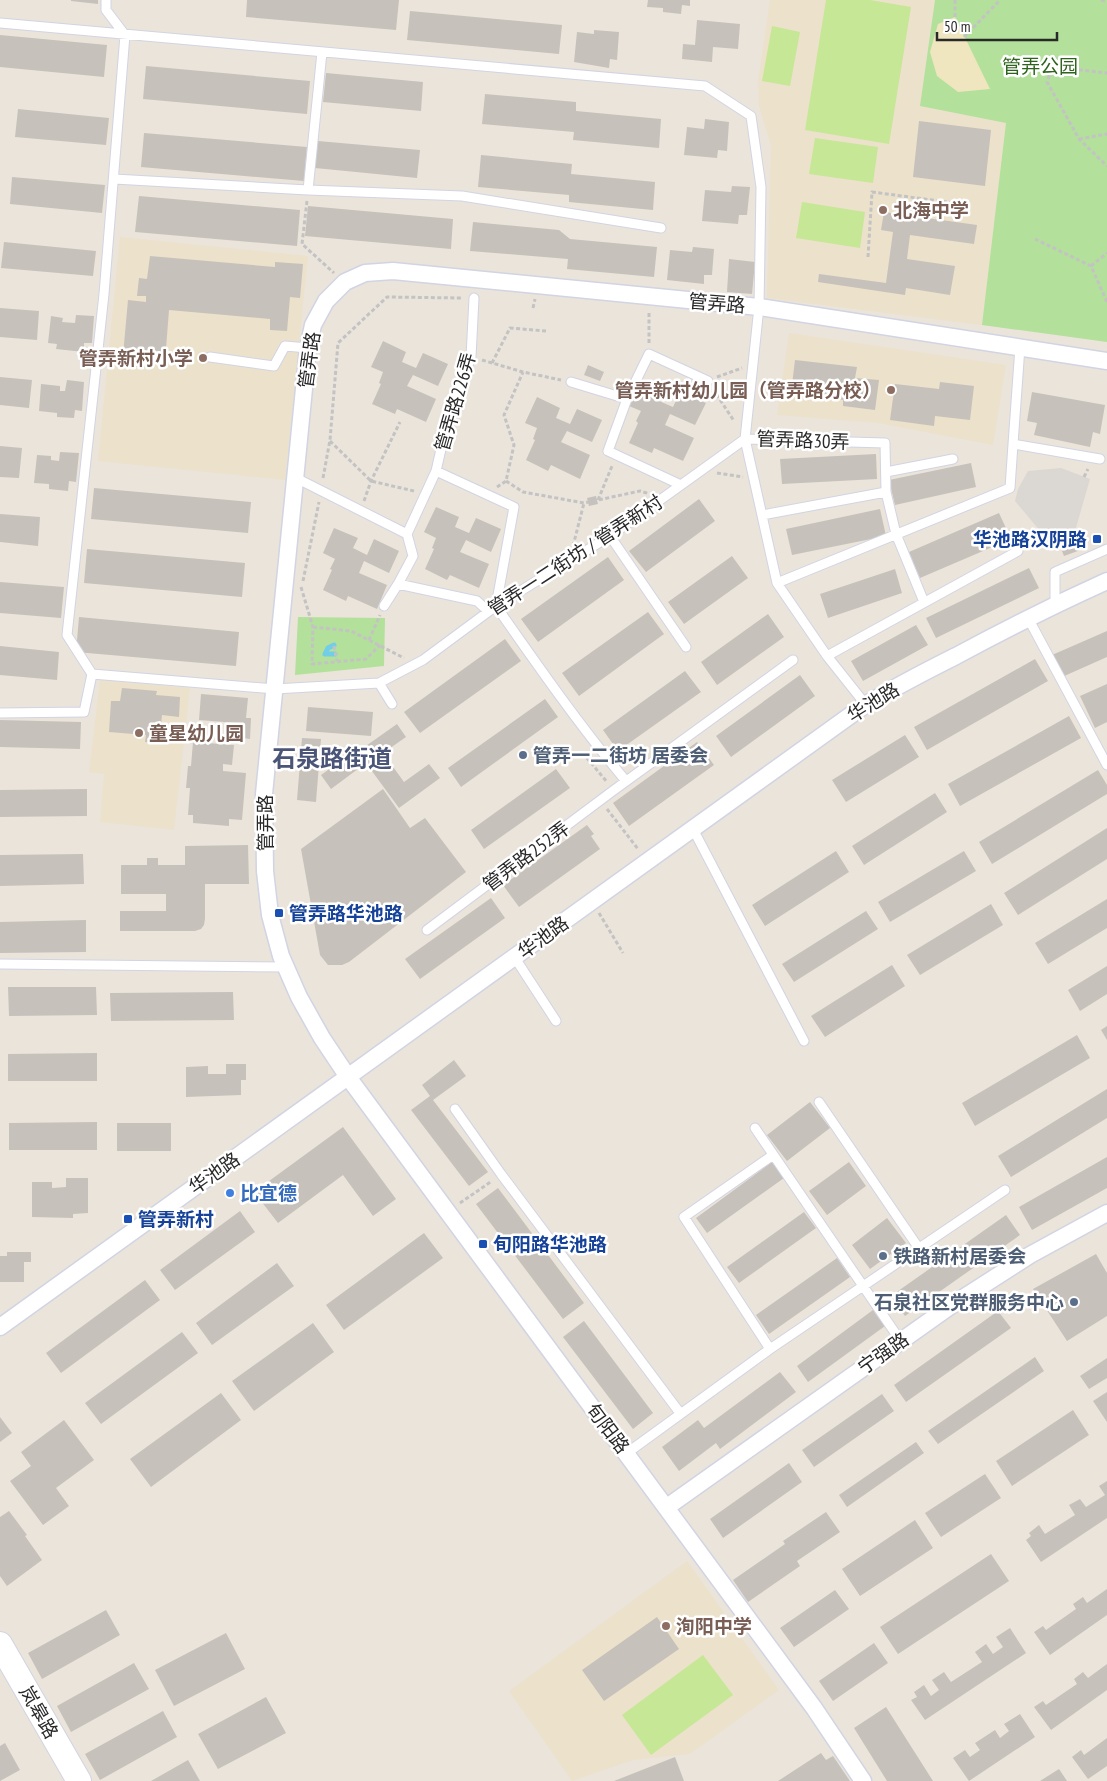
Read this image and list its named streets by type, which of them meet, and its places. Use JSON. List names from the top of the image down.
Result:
{
  "streets": {
    "main road": ["岚皋路"],
    "street": [
      "管弄路",
      "华池路",
      "宁强路",
      "旬阳路"
    ],
    "lane": [
      "管弄路226弄",
      "管弄路30弄",
      "管弄一二街坊 / 管弄新村",
      "管弄路252弄"
    ]
  },
  "crossings": [
    ["管弄路", "管弄一二街坊 / 管弄新村"],
    ["管弄路", "华池路"],
    ["管弄路", "旬阳路"],
    ["管弄路226弄", "管弄一二街坊 / 管弄新村"],
    ["管弄路30弄", "管弄一二街坊 / 管弄新村"],
    ["管弄路30弄", "华池路"],
    ["华池路", "旬阳路"],
    ["宁强路", "旬阳路"]
  ],
  "districts": ["石泉路街道"],
  "parks": ["管弄公园"],
  "places": {
    "other": [
      "北海中学",
      "管弄新村小学",
      "管弄新村幼儿园（管弄路分校）",
      "童星幼儿园",
      "管弄一二街坊 居委会",
      "比宜德",
      "铁路新村居委会",
      "石泉社区党群服务中心",
      "洵阳中学"
    ],
    "transit": [
      "华池路汉阴路",
      "管弄路华池路",
      "管弄新村",
      "旬阳路华池路"
    ]
  },
  "scale_bar": "50 m"
}
